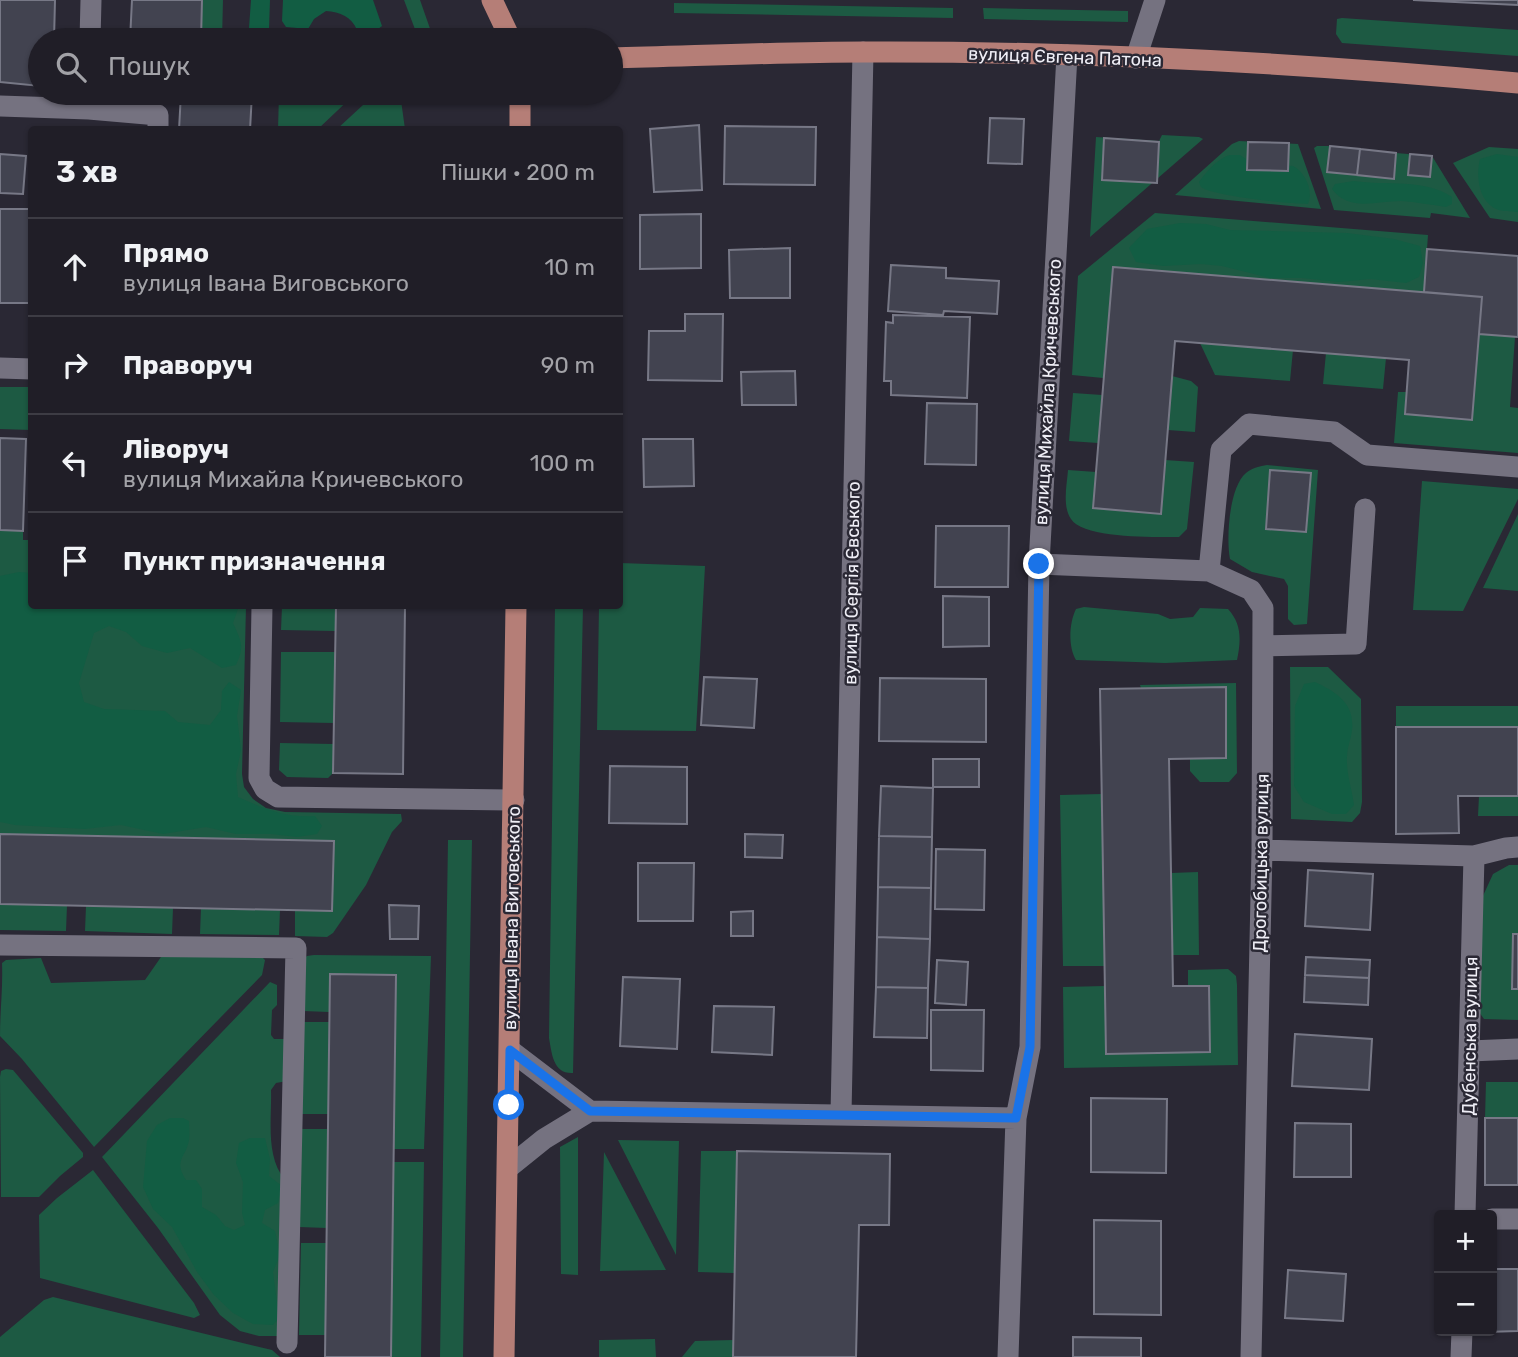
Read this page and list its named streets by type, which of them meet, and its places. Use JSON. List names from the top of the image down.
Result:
{
  "streets": {
    "main road": ["вулиця Євгена Патона", "вулиця Івана Виговського"],
    "street": [
      "вулиця Михайла Кричевського",
      "вулиця Сергія Євського",
      "Дрогобицька вулиця",
      "Дубенська вулиця"
    ]
  },
  "crossings": [
    ["вулиця Євгена Патона", "вулиця Михайла Кричевського"],
    ["вулиця Євгена Патона", "вулиця Сергія Євського"],
    ["вулиця Михайла Кричевського", "Дрогобицька вулиця"]
  ],
  "page": {
    "search": "Пошук",
    "heading": ["3 хв", "Пішки · 200 m"],
    "list": [
      ["Прямо", "вулиця Івана Виговського", "10 m"],
      ["Праворуч", "90 m"],
      ["Ліворуч", "вулиця Михайла Кричевського", "100 m"],
      "Пункт призначення"
    ],
    "map_buttons": ["+", "−"]
  }
}
